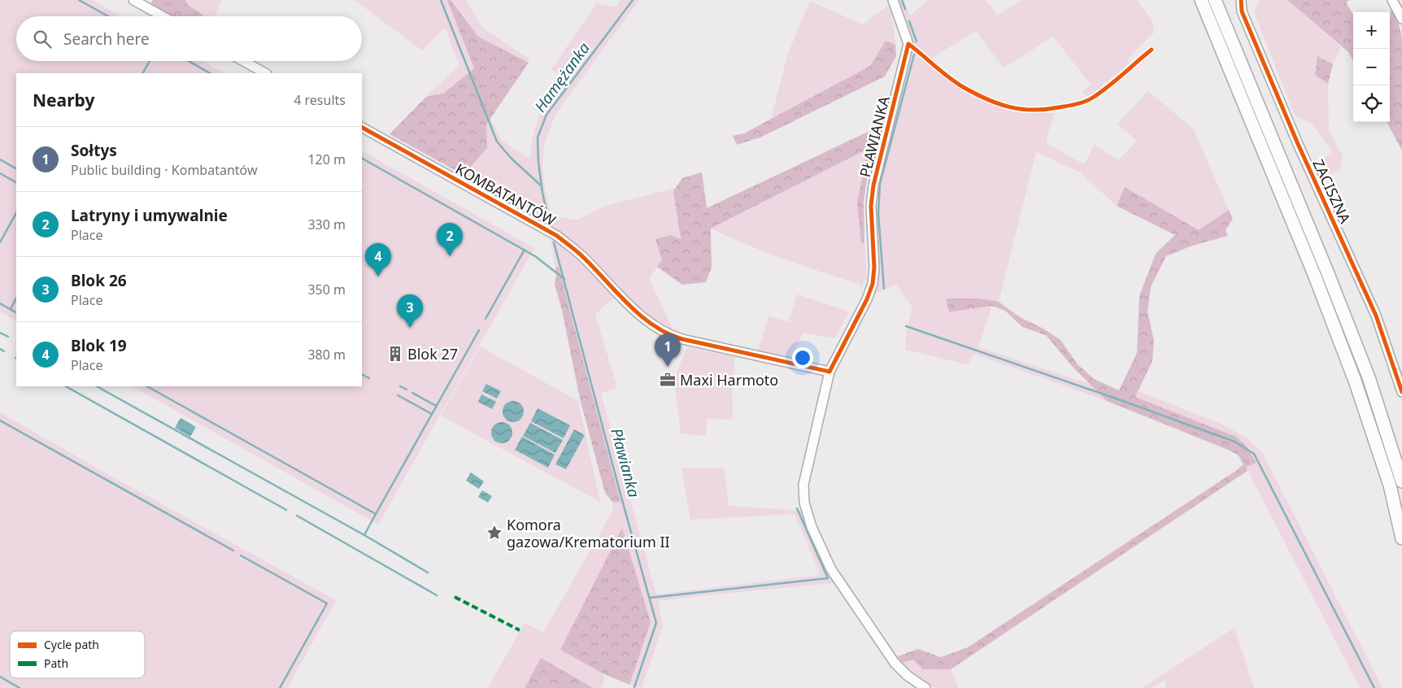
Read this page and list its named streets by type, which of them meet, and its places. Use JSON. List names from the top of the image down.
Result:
{
  "streets": {
    "street": ["PŁAWIANKA", "ZACISZNA", "KOMBATANTÓW"]
  },
  "crossings": [
    ["PŁAWIANKA", "KOMBATANTÓW"]
  ],
  "water": ["Hamężanka", "Pławianka"],
  "places": {
    "building": ["Blok 27"],
    "office": ["Maxi Harmoto"],
    "place": ["Komora gazowa/Krematorium II"]
  },
  "legend": ["Cycle path", "Path"],
  "page": {
    "map_buttons": ["+", "−"],
    "search": "Search here",
    "heading": ["Nearby", "4 results"],
    "list": [
      {
        "mark": "1",
        "name": "Sołtys",
        "note": "Public building · Kombatantów",
        "value": "120 m"
      },
      {
        "mark": "2",
        "name": "Latryny i umywalnie",
        "note": "Place",
        "value": "330 m"
      },
      {
        "mark": "3",
        "name": "Blok 26",
        "note": "Place",
        "value": "350 m"
      },
      {
        "mark": "4",
        "name": "Blok 19",
        "note": "Place",
        "value": "380 m"
      }
    ],
    "pins": [
      "2",
      "4",
      "3",
      "1"
    ]
  }
}
